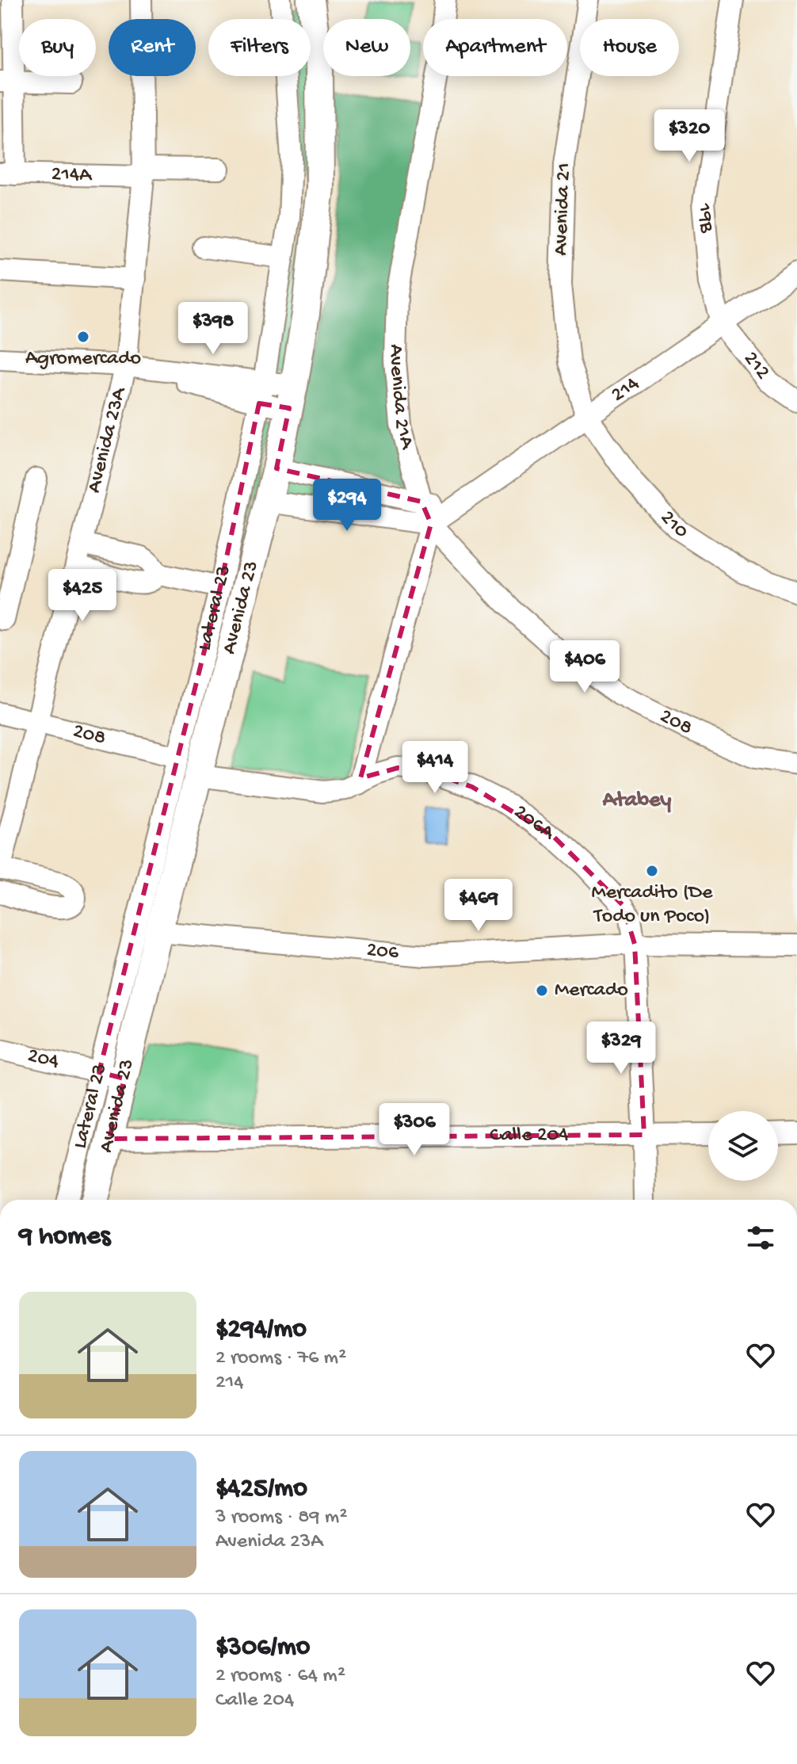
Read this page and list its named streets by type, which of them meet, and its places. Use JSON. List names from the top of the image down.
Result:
{
  "streets": {
    "main road": ["Avenida 23"],
    "street": [
      "214A",
      "Avenida 21",
      "19B",
      "212",
      "214",
      "Avenida 21A",
      "Avenida 23A",
      "210",
      "Lateral 23",
      "208",
      "206A",
      "206",
      "204",
      "Calle 204"
    ]
  },
  "crossings": [
    ["214A", "Avenida 23A"],
    ["Avenida 21", "214"],
    ["Avenida 21", "210"],
    ["19B", "212"],
    ["19B", "214"],
    ["212", "214"],
    ["214", "Avenida 21A"],
    ["214", "210"],
    ["214", "208"],
    ["Avenida 21A", "208"],
    ["Avenida 23A", "208"],
    ["Lateral 23", "Avenida 23"],
    ["Lateral 23", "208"],
    ["Lateral 23", "204"],
    ["Avenida 23", "206A"],
    ["Avenida 23", "206"],
    ["Avenida 23", "204"],
    ["Avenida 23", "Calle 204"],
    ["206A", "206"]
  ],
  "districts": ["Atabey"],
  "places": ["Agromercado", "Mercadito (De Todo un Poco)", "Mercado"],
  "page": {
    "chip": [
      "Buy",
      "Rent",
      "Filters",
      "New",
      "Apartment",
      "House"
    ],
    "price": [
      "$320",
      "$398",
      "$294",
      "$425",
      "$406",
      "$414",
      "$469",
      "$329",
      "$306"
    ],
    "heading": "9 homes",
    "list": [
      {
        "name": "$294/mo",
        "note": "2 rooms · 76 m² · 214"
      },
      {
        "name": "$425/mo",
        "note": "3 rooms · 89 m² · Avenida 23A"
      },
      {
        "name": "$306/mo",
        "note": "2 rooms · 64 m² · Calle 204"
      }
    ]
  }
}
